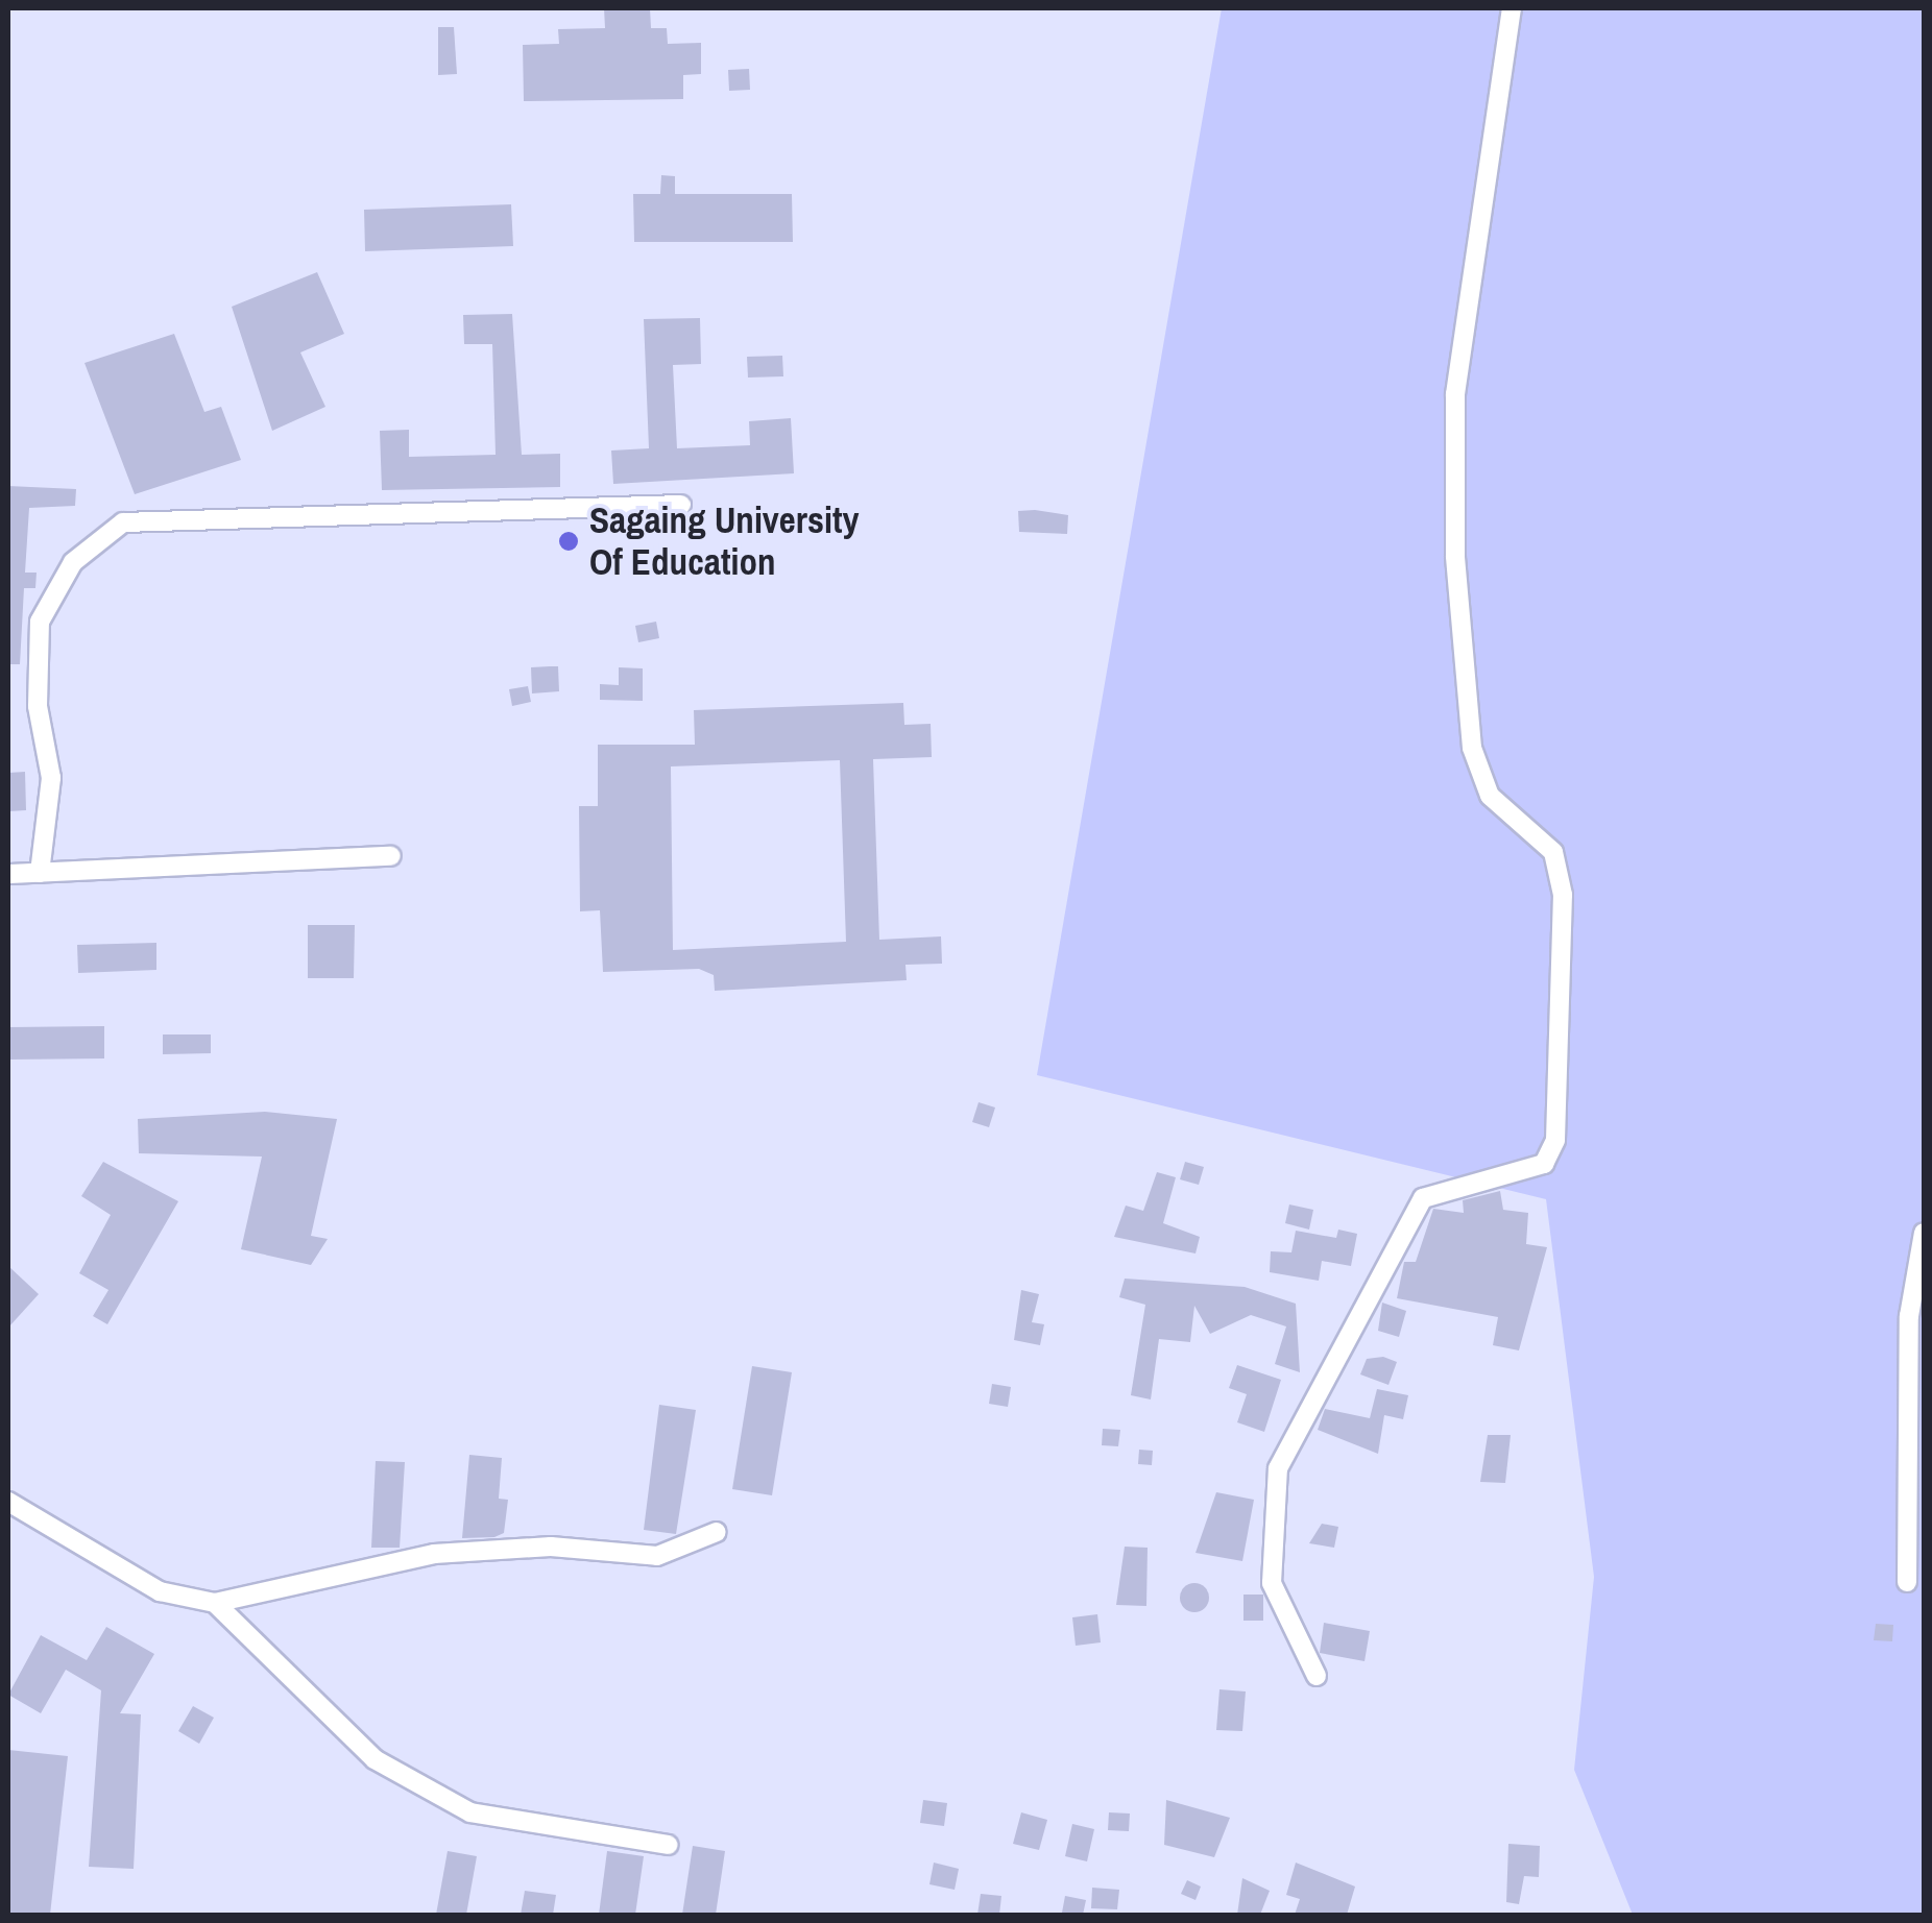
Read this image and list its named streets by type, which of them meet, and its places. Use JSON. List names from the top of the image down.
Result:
{
  "places": ["Sagaing University Of Education"]
}
